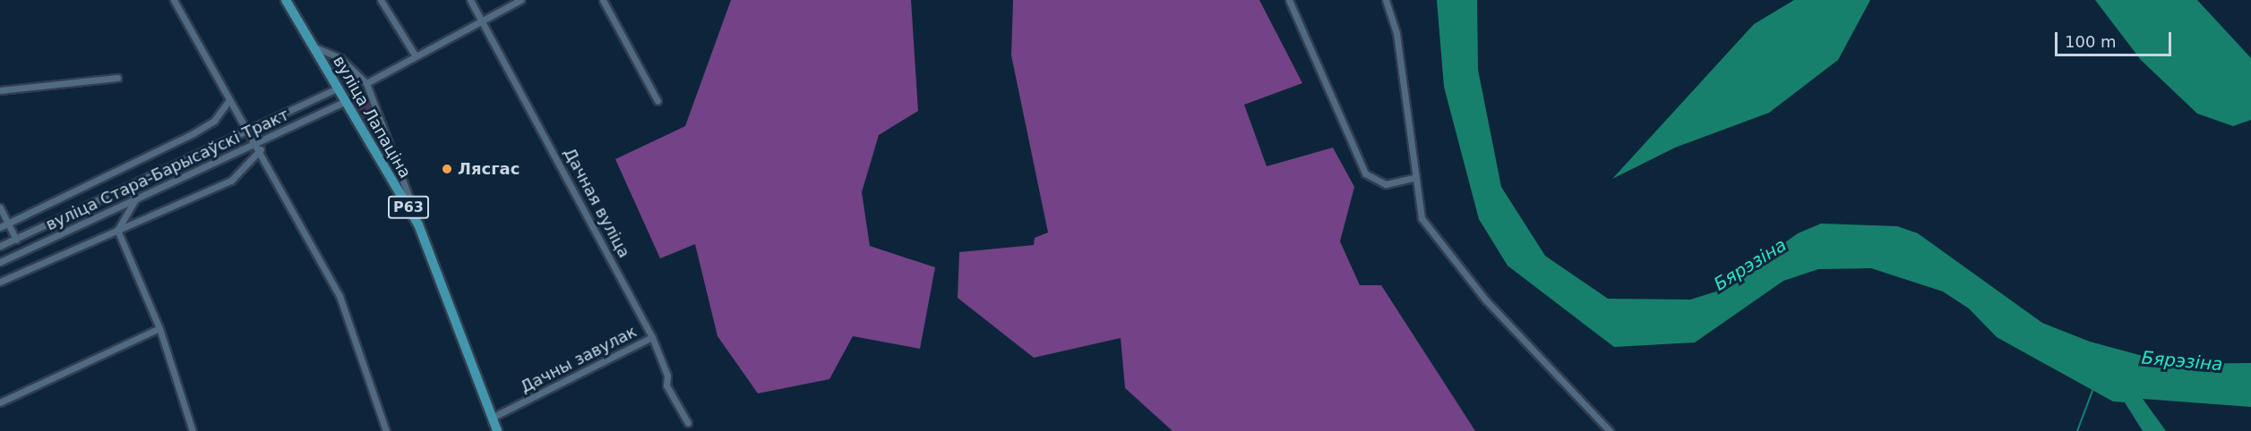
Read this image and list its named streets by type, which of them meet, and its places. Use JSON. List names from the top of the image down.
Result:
{
  "streets": {
    "main road": ["вуліца Лапаціна", "Р63"],
    "street": ["вуліца Стара-Барысаўскі Тракт", "Дачная вуліца", "Дачны завулак"]
  },
  "crossings": [
    ["вуліца Лапаціна", "вуліца Стара-Барысаўскі Тракт"],
    ["вуліца Лапаціна", "Дачны завулак"],
    ["Дачная вуліца", "Дачны завулак"]
  ],
  "water": ["Бярэзіна"],
  "places": ["Лясгас"],
  "scale_bar": "100 m"
}
